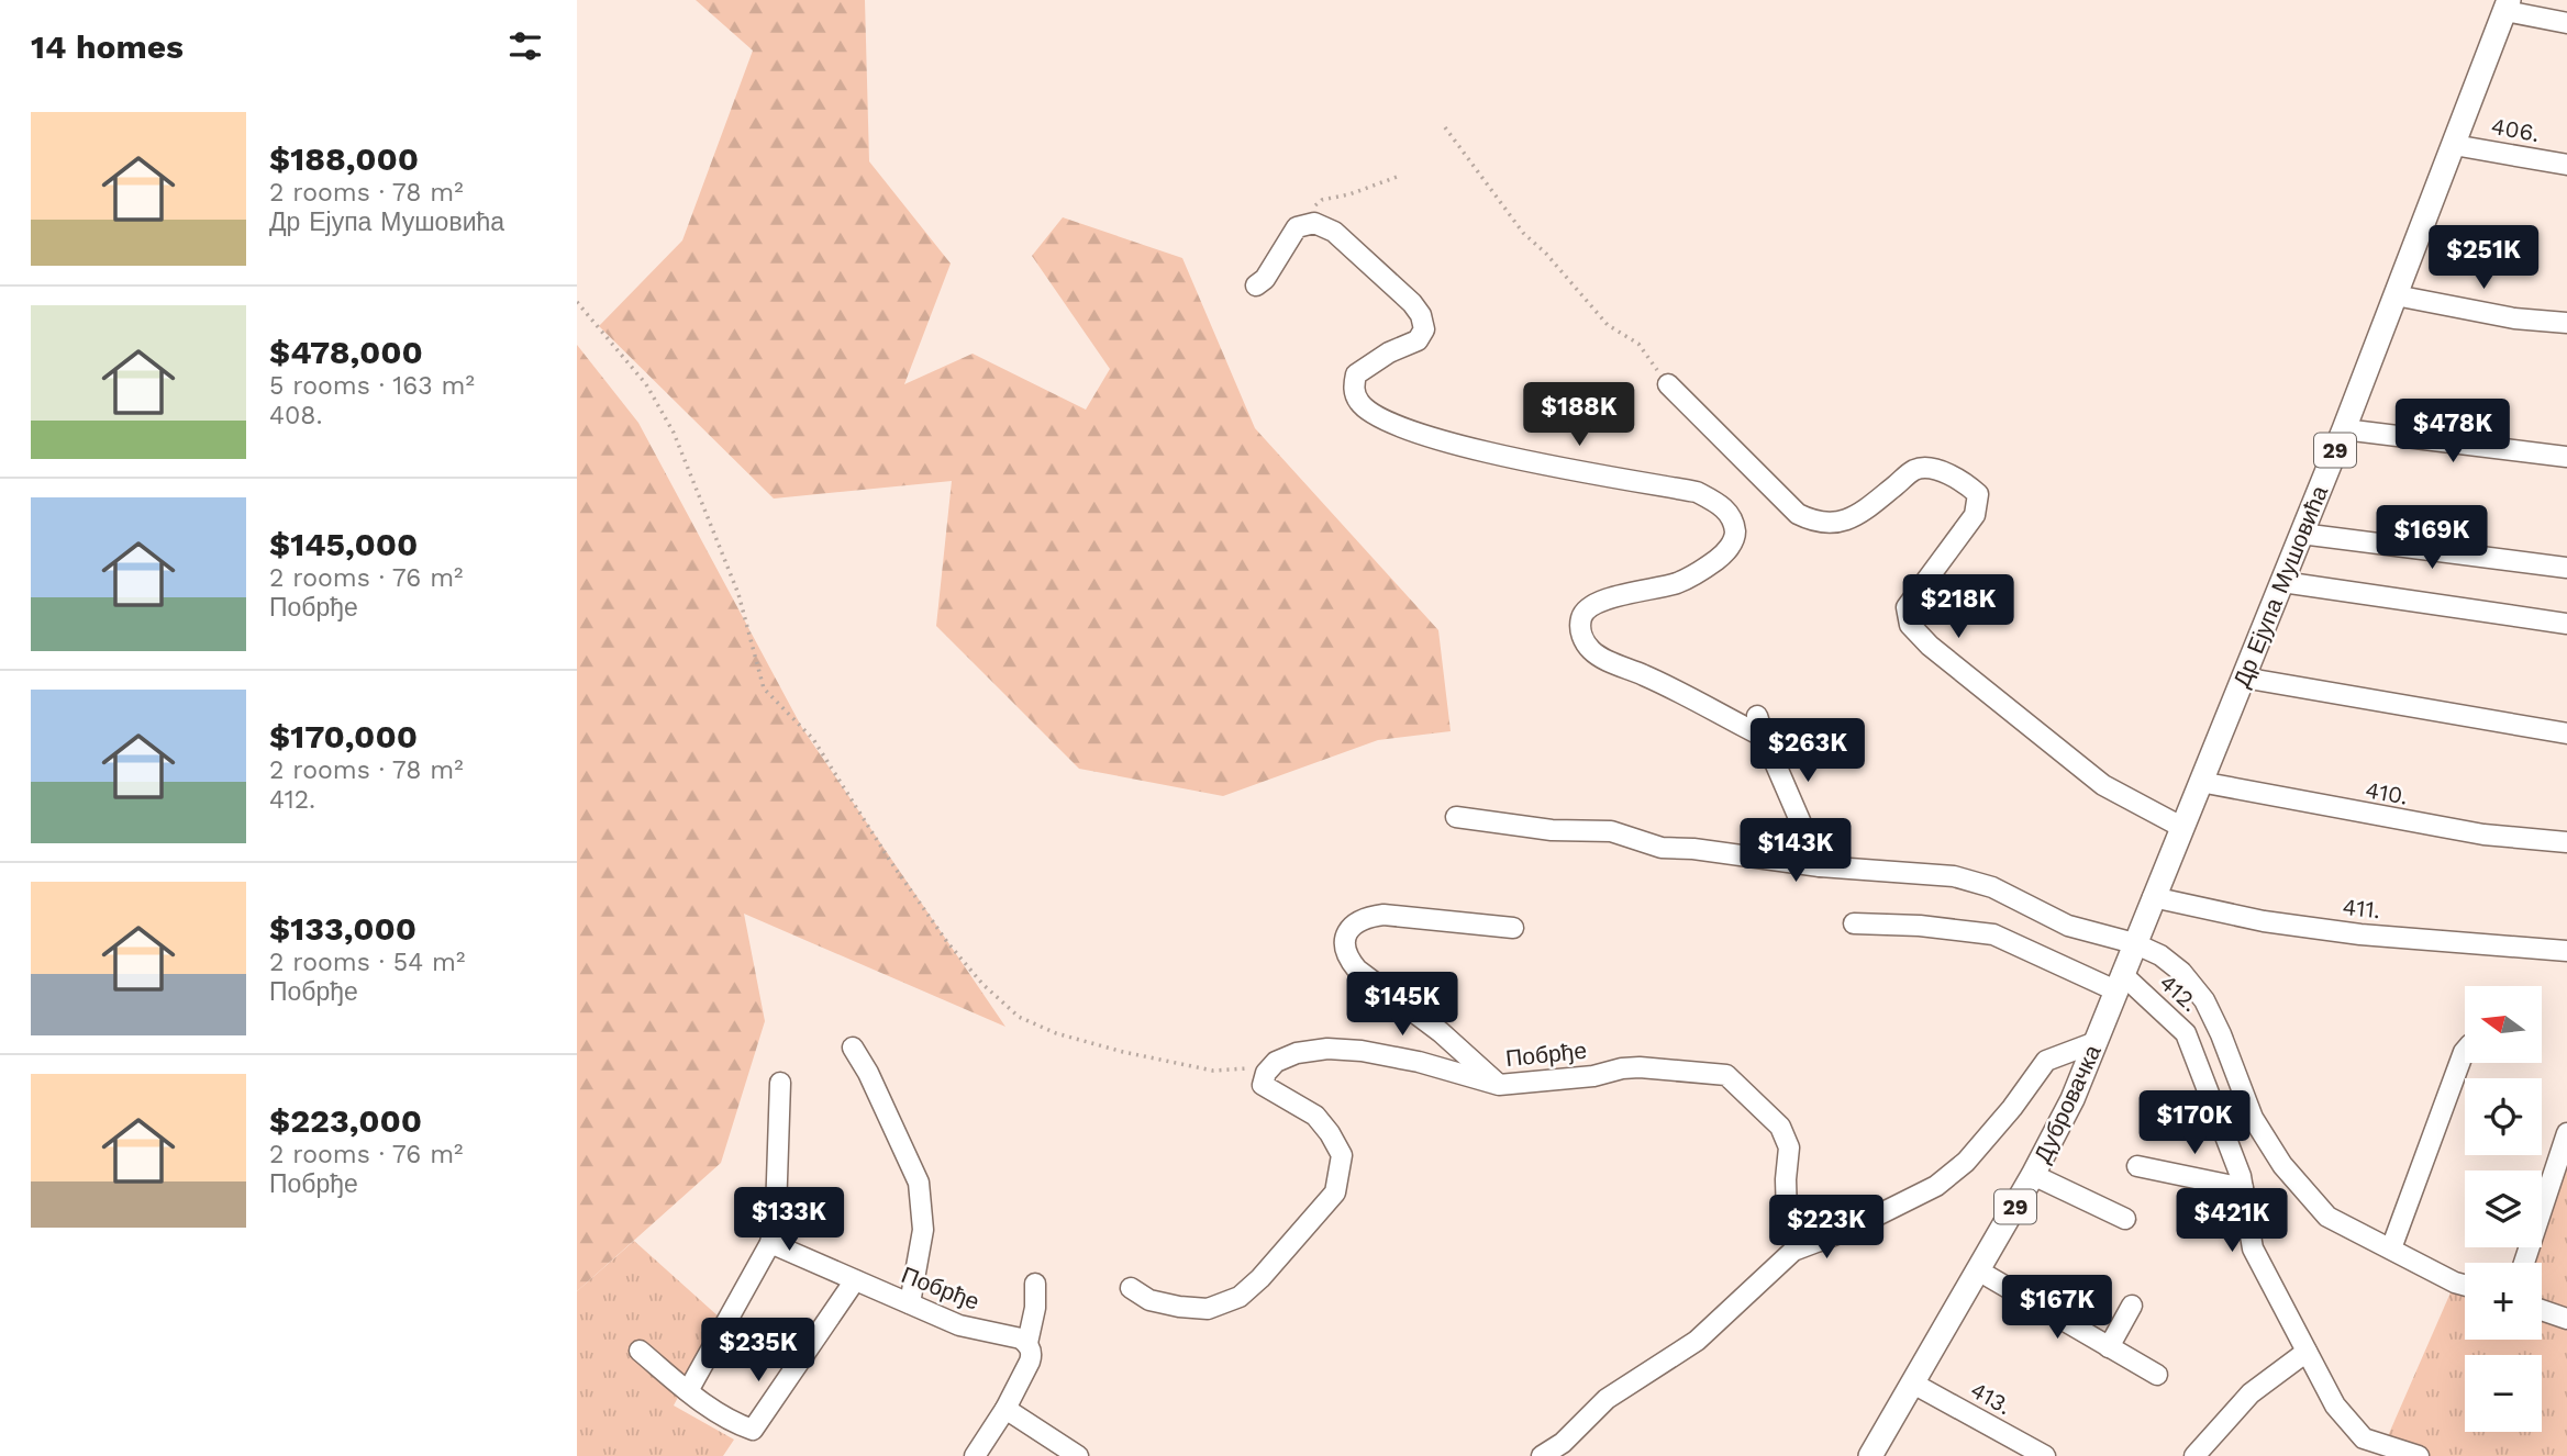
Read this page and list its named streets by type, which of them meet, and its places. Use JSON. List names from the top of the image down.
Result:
{
  "streets": {
    "main road": ["29", "Др Ејупа Мушовића", "Дубровачка"],
    "street": [
      "406.",
      "410.",
      "411.",
      "412.",
      "Побрђе",
      "413."
    ]
  },
  "crossings": [
    ["406.", "Др Ејупа Мушовића"],
    ["Др Ејупа Мушовића", "410."],
    ["Др Ејупа Мушовића", "411."],
    ["Др Ејупа Мушовића", "Дубровачка"],
    ["412.", "Дубровачка"],
    ["Дубровачка", "413."]
  ],
  "north": "left",
  "page": {
    "heading": "14 homes",
    "list": [
      {
        "name": "$188,000",
        "note": "2 rooms · 78 m² · Др Ејупа Мушовића"
      },
      {
        "name": "$478,000",
        "note": "5 rooms · 163 m² · 408."
      },
      {
        "name": "$145,000",
        "note": "2 rooms · 76 m² · Побрђе"
      },
      {
        "name": "$170,000",
        "note": "2 rooms · 78 m² · 412."
      },
      {
        "name": "$133,000",
        "note": "2 rooms · 54 m² · Побрђе"
      },
      {
        "name": "$223,000",
        "note": "2 rooms · 76 m² · Побрђе"
      }
    ],
    "price": [
      "$251K",
      "$188K",
      "$478K",
      "$169K",
      "$218K",
      "$263K",
      "$143K",
      "$145K",
      "$170K",
      "$133K",
      "$421K",
      "$223K",
      "$167K",
      "$235K"
    ],
    "map_buttons": ["+", "−"]
  }
}
